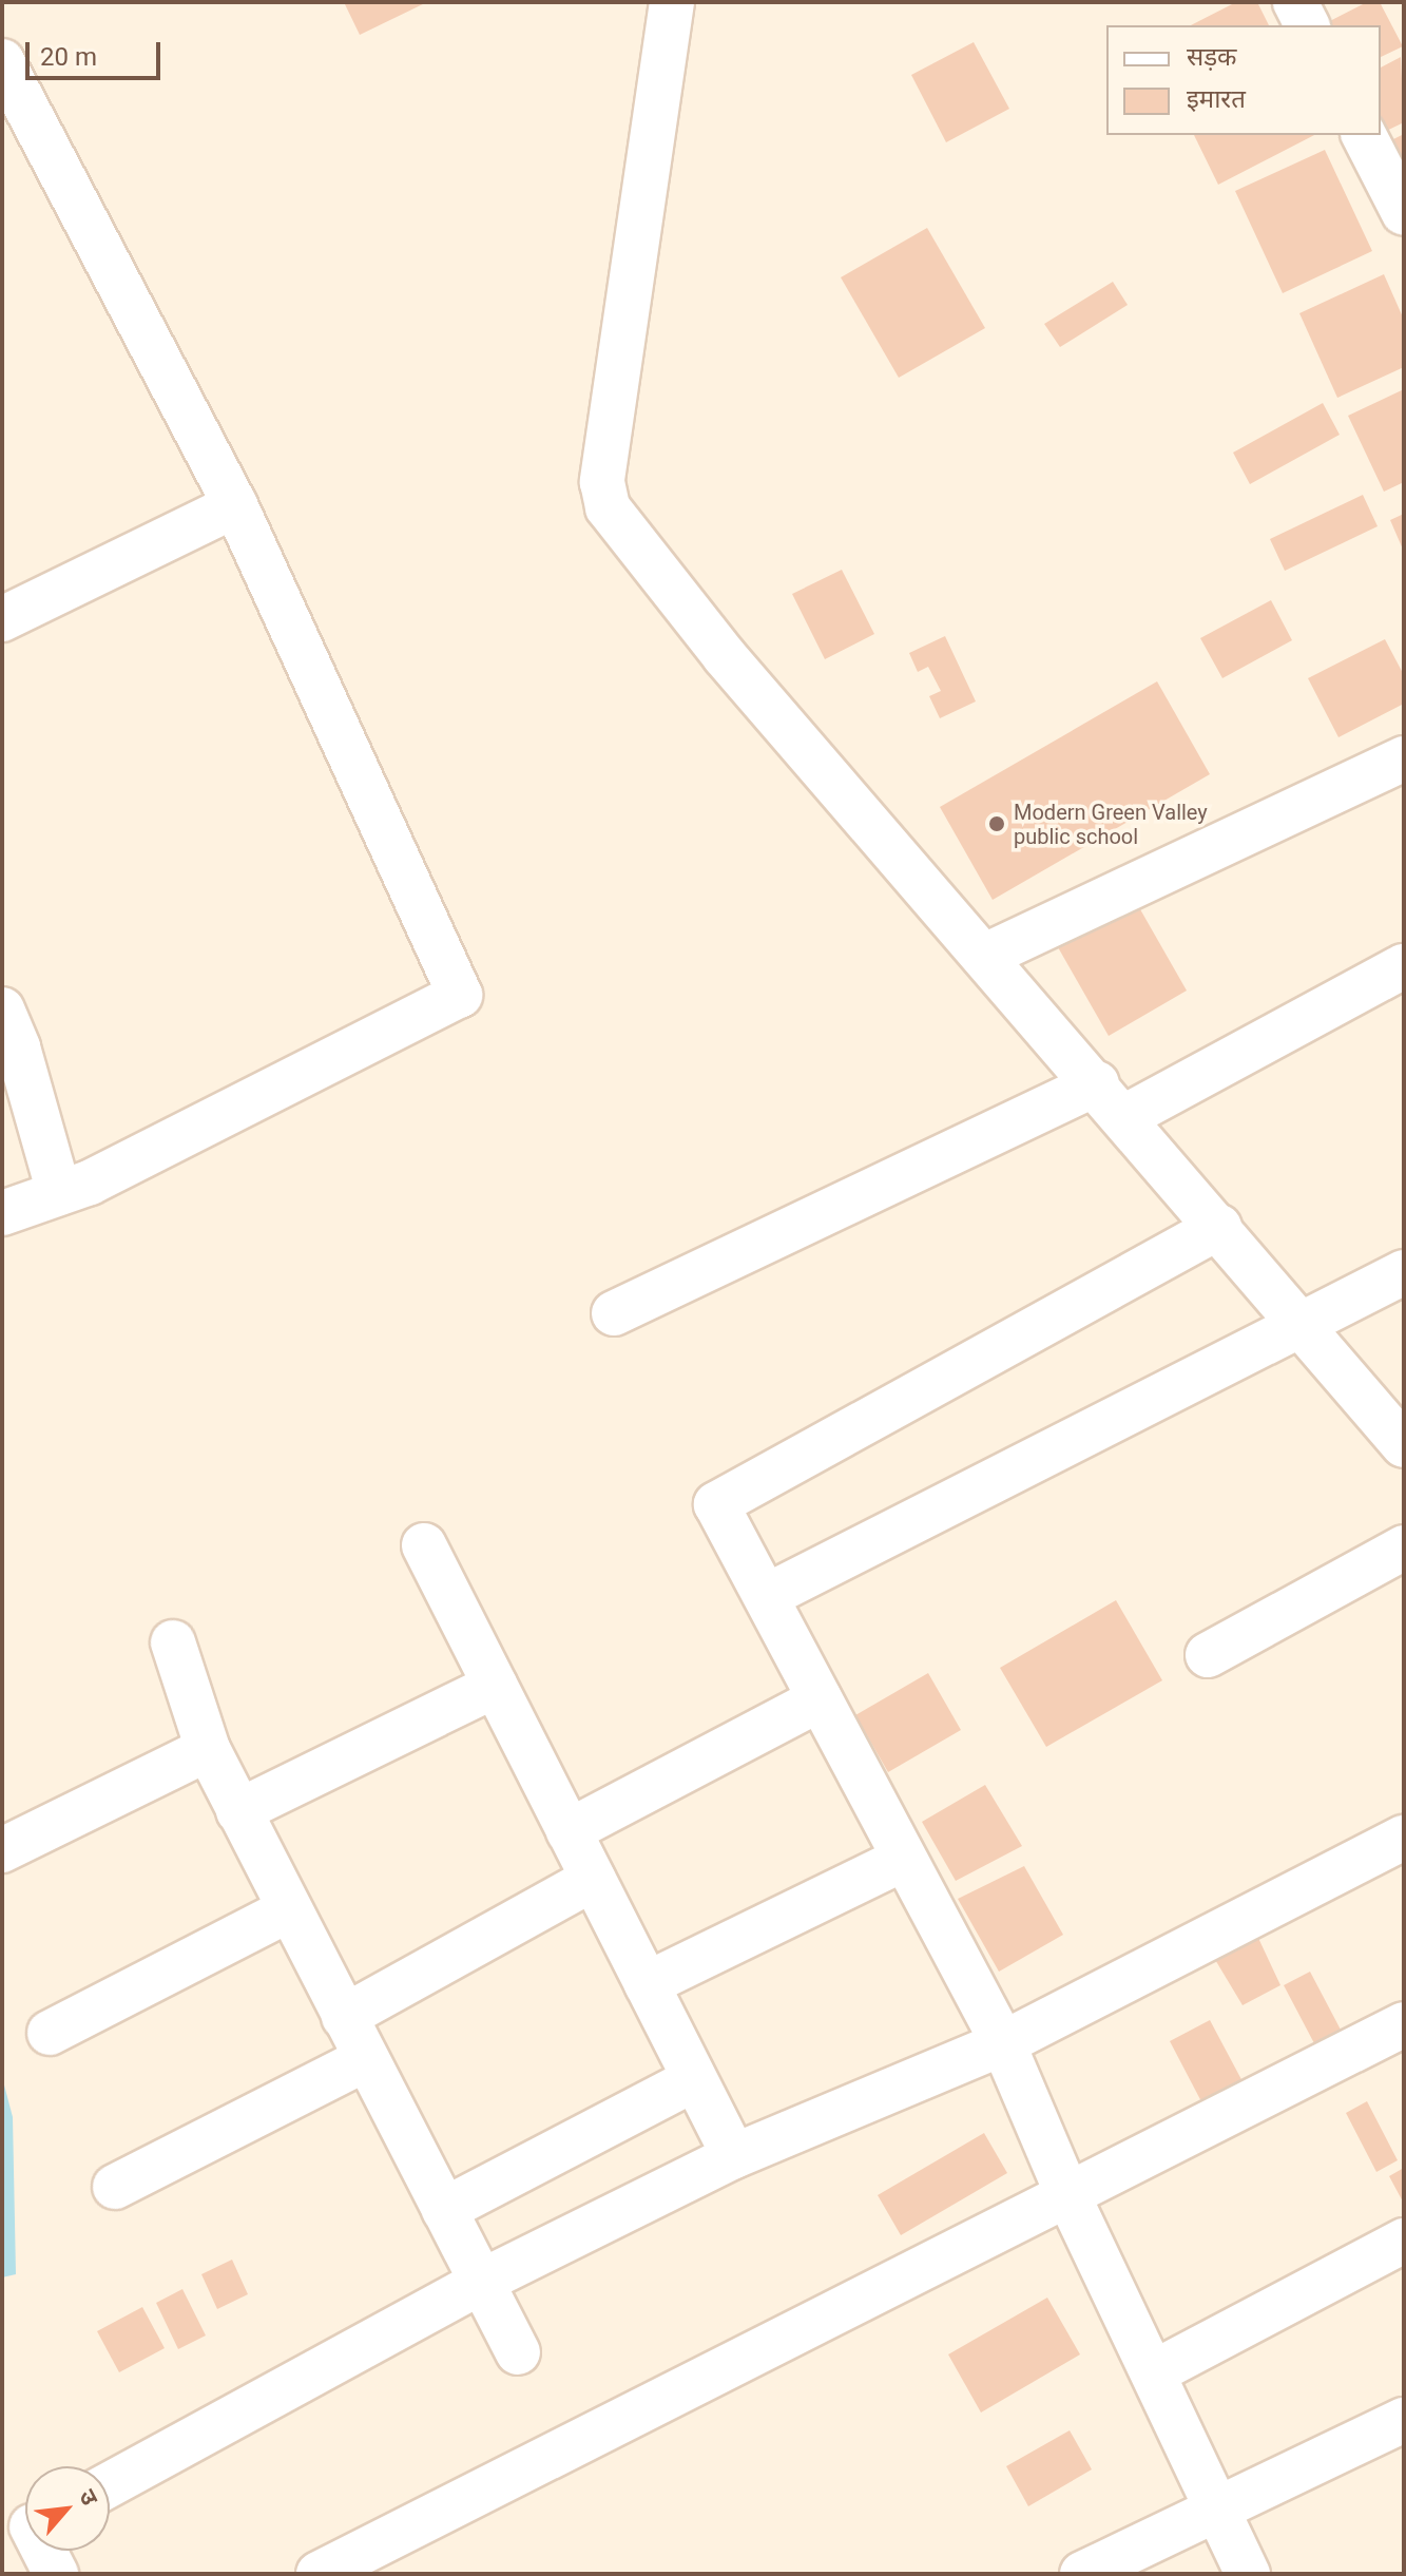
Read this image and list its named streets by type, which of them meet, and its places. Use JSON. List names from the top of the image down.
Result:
{
  "places": ["Modern Green Valley public school"],
  "legend": ["सड़क", "इमारत"],
  "scale_bar": "20 m",
  "north": "top right"
}
